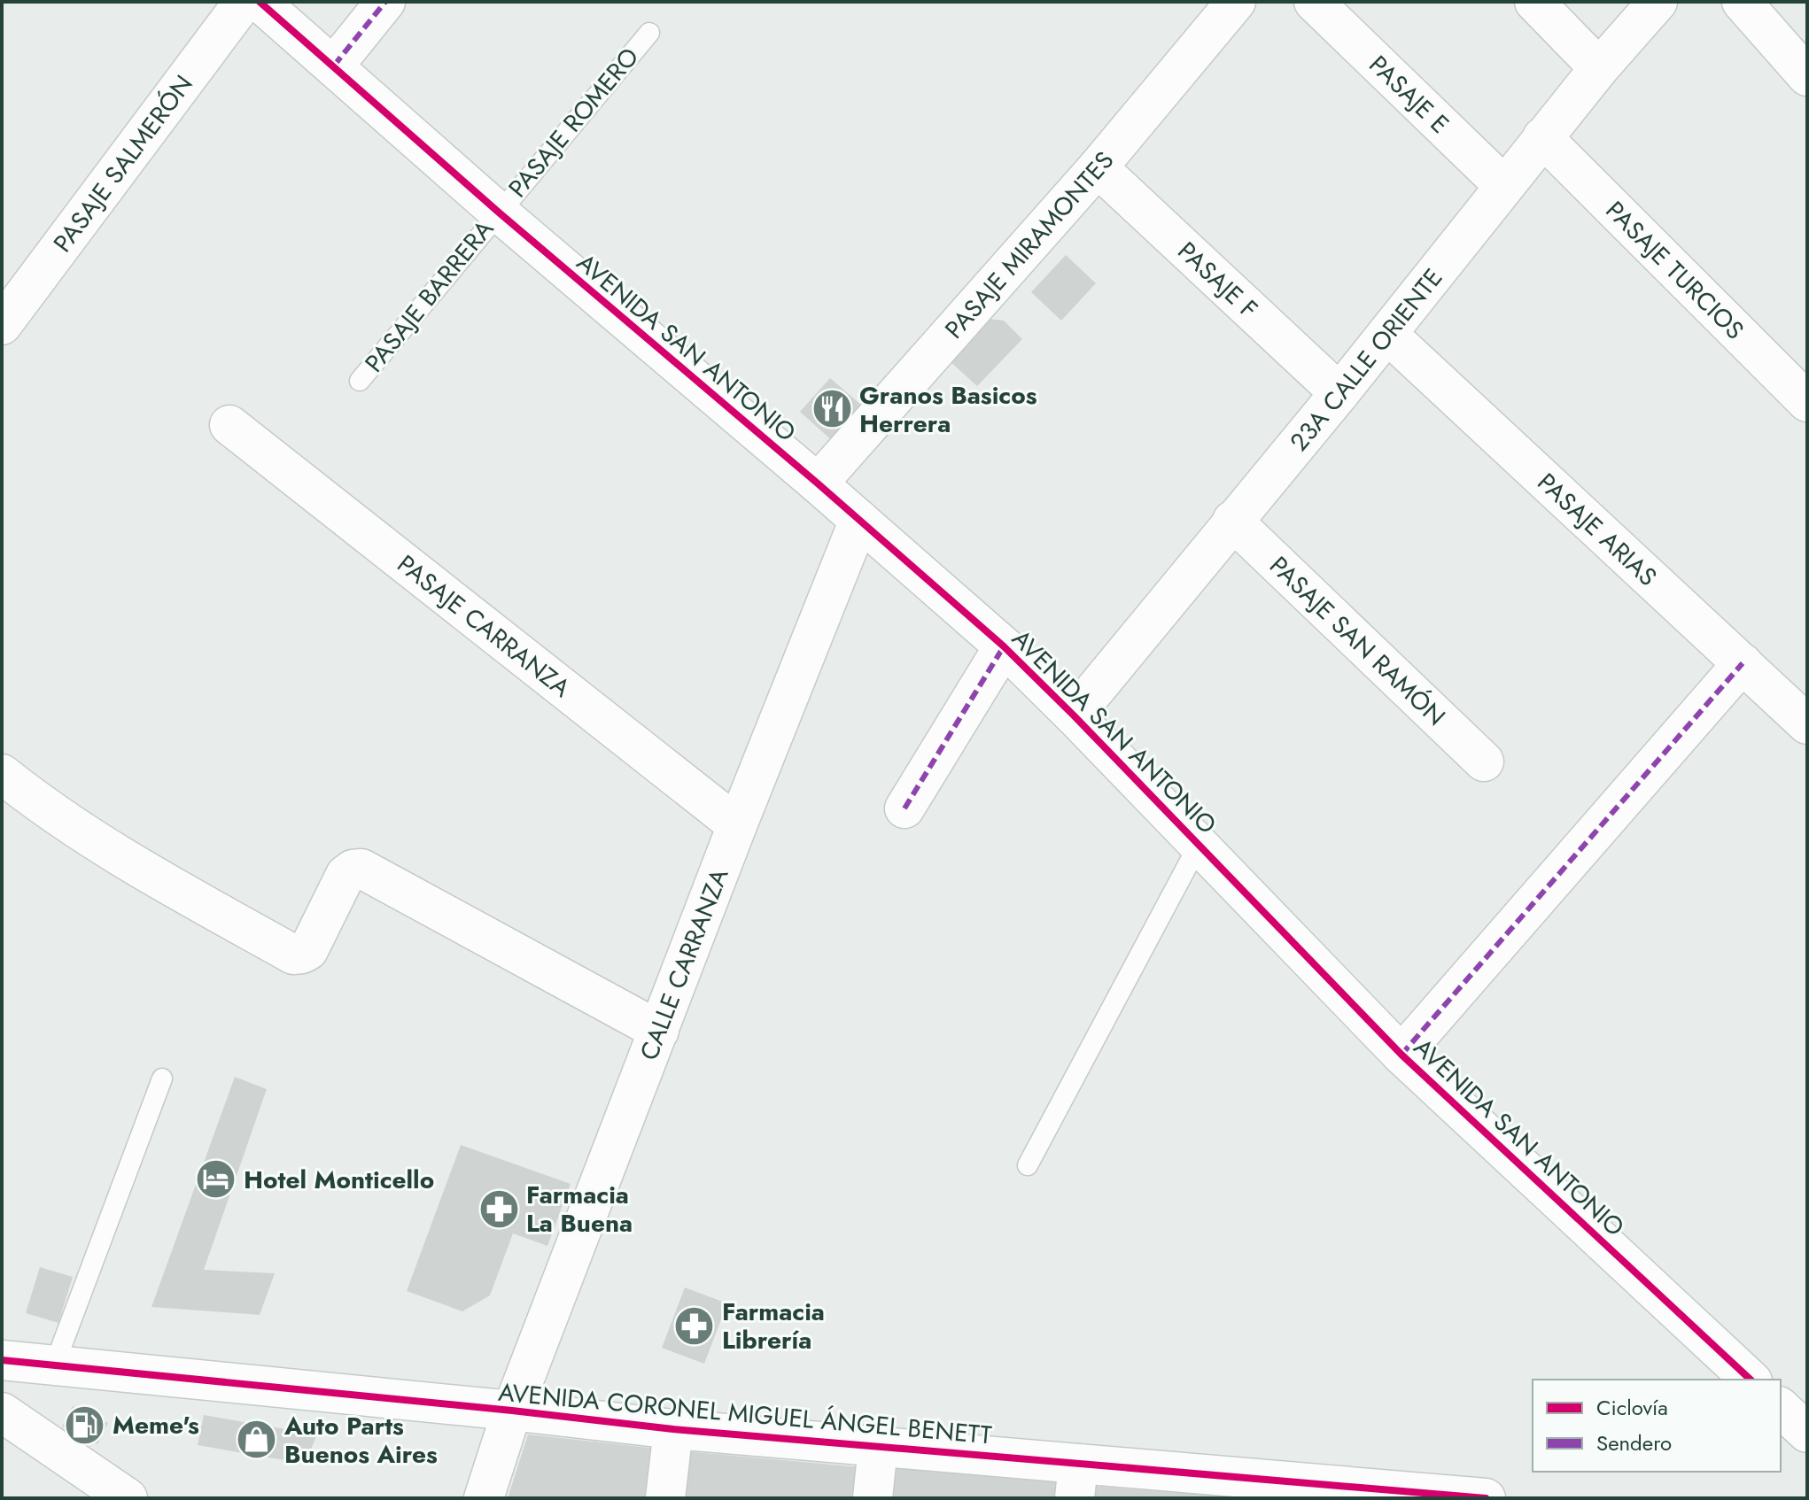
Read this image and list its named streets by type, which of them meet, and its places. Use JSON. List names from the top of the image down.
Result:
{
  "streets": {
    "street": [
      "PASAJE E",
      "PASAJE SALMERÓN",
      "PASAJE MIRAMONTES",
      "PASAJE TURCIOS",
      "PASAJE F",
      "AVENIDA SAN ANTONIO",
      "23A CALLE ORIENTE",
      "PASAJE ARIAS",
      "PASAJE CARRANZA",
      "PASAJE SAN RAMÓN",
      "CALLE CARRANZA",
      "AVENIDA CORONEL MIGUEL ÁNGEL BENETT"
    ],
    "lane": ["PASAJE ROMERO", "PASAJE BARRERA"]
  },
  "crossings": [
    ["PASAJE E", "23A CALLE ORIENTE"],
    ["PASAJE ROMERO", "PASAJE BARRERA"],
    ["PASAJE ROMERO", "AVENIDA SAN ANTONIO"],
    ["PASAJE MIRAMONTES", "PASAJE F"],
    ["PASAJE MIRAMONTES", "AVENIDA SAN ANTONIO"],
    ["PASAJE TURCIOS", "23A CALLE ORIENTE"],
    ["PASAJE F", "23A CALLE ORIENTE"],
    ["PASAJE BARRERA", "AVENIDA SAN ANTONIO"],
    ["AVENIDA SAN ANTONIO", "23A CALLE ORIENTE"],
    ["AVENIDA SAN ANTONIO", "CALLE CARRANZA"],
    ["23A CALLE ORIENTE", "PASAJE ARIAS"],
    ["23A CALLE ORIENTE", "PASAJE SAN RAMÓN"],
    ["PASAJE CARRANZA", "CALLE CARRANZA"],
    ["CALLE CARRANZA", "AVENIDA CORONEL MIGUEL ÁNGEL BENETT"]
  ],
  "places": {
    "restaurant": ["Granos Basicos Herrera"],
    "hotel": ["Hotel Monticello"],
    "pharmacy": ["Farmacia La Buena", "Farmacia Librería"],
    "fuel station": ["Meme's"],
    "shop": ["Auto Parts Buenos Aires"]
  },
  "legend": ["Ciclovía", "Sendero"]
}
